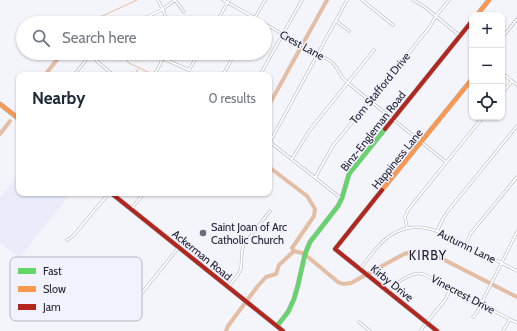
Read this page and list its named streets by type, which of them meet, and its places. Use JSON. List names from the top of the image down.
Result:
{
  "streets": {
    "street": [
      "Crest Lane",
      "Tom Stafford Drive",
      "Binz-Engleman Road",
      "Happiness Lane",
      "Autumn Lane",
      "Ackerman Road",
      "Kirby Drive",
      "Vinecrest Drive"
    ]
  },
  "crossings": [
    ["Crest Lane", "Tom Stafford Drive"],
    ["Crest Lane", "Binz-Engleman Road"],
    ["Crest Lane", "Happiness Lane"],
    ["Binz-Engleman Road", "Ackerman Road"],
    ["Happiness Lane", "Kirby Drive"],
    ["Autumn Lane", "Kirby Drive"],
    ["Kirby Drive", "Vinecrest Drive"]
  ],
  "districts": ["KIRBY"],
  "places": ["Saint Joan of Arc Catholic Church"],
  "legend": ["Fast", "Slow", "Jam"],
  "page": {
    "map_buttons": ["+", "−"],
    "search": "Search here",
    "heading": ["Nearby", "0 results"]
  }
}
